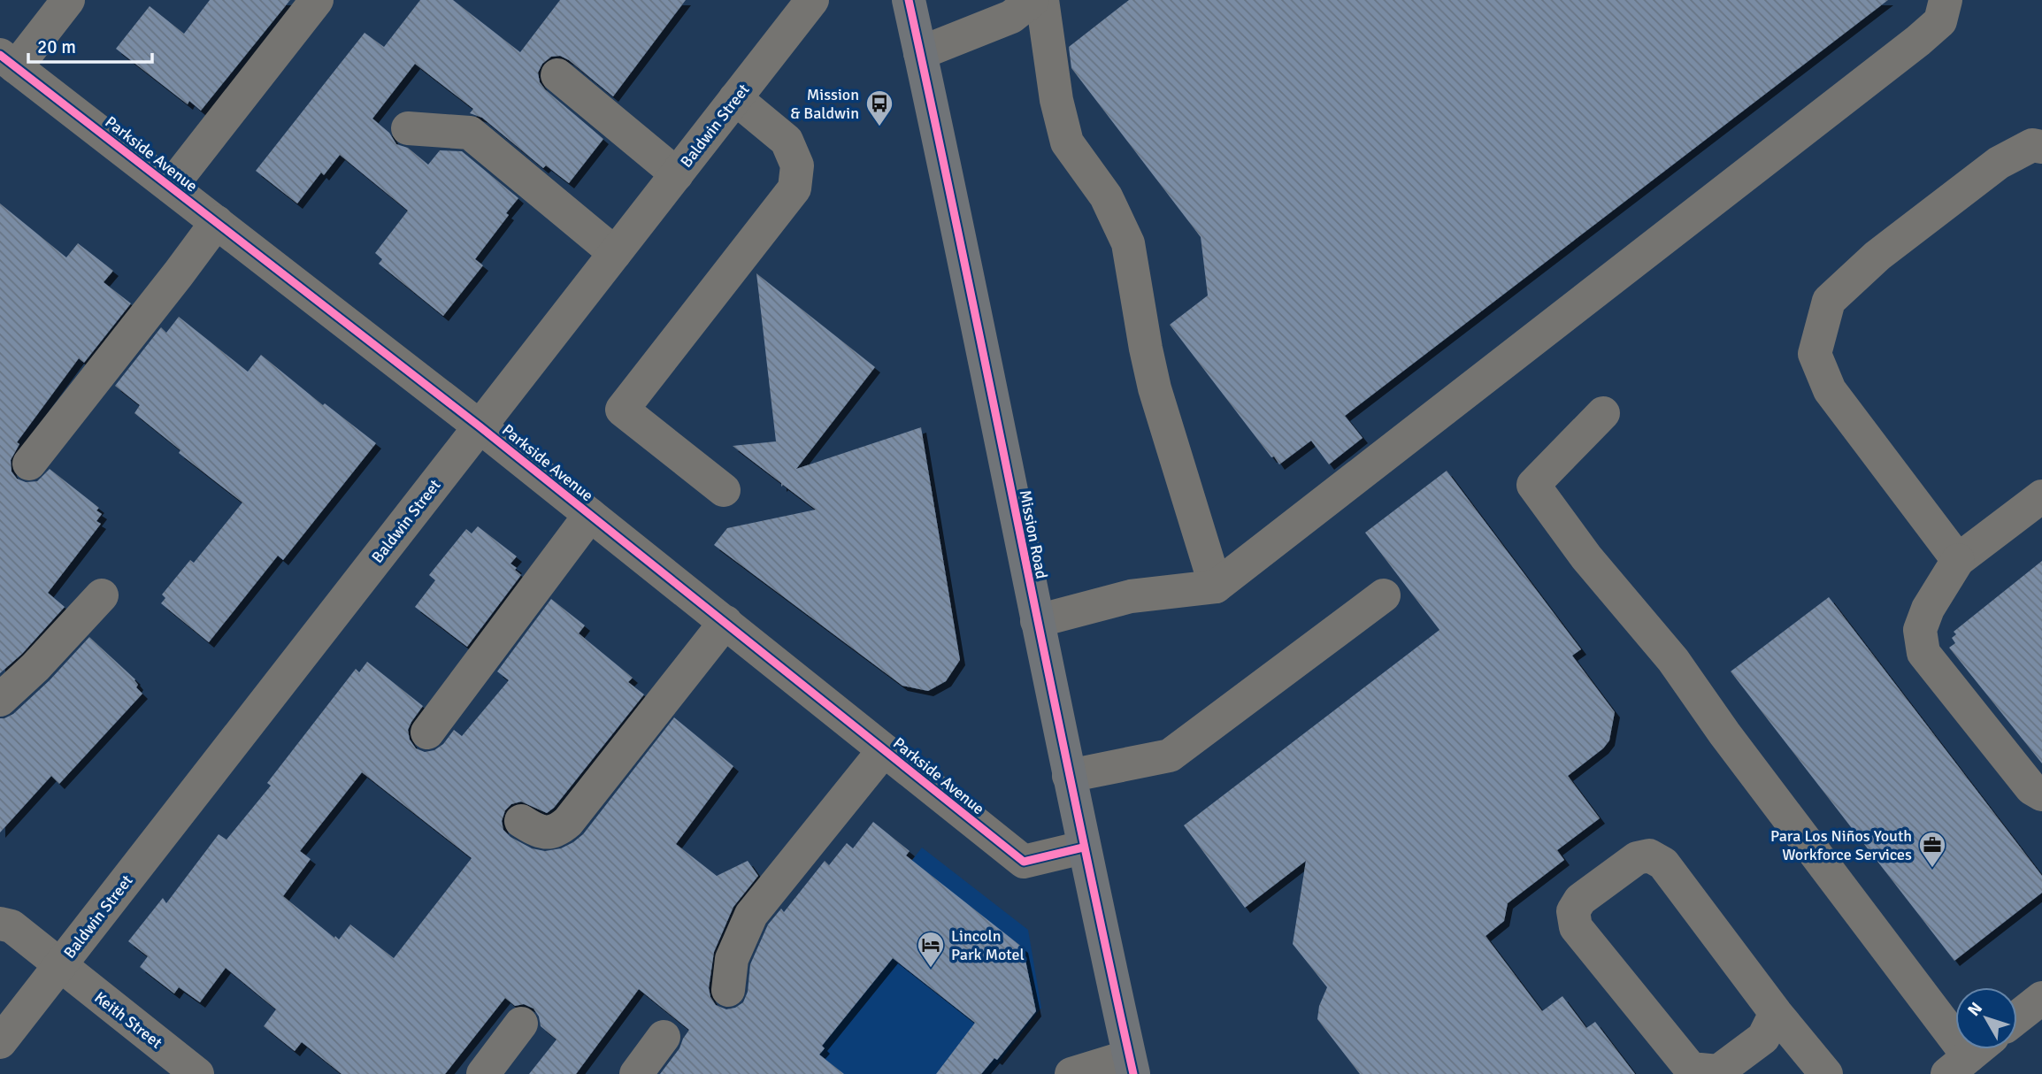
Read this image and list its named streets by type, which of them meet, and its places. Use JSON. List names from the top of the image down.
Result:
{
  "streets": {
    "main road": ["Mission Road"],
    "street": ["Baldwin Street", "Parkside Avenue", "Keith Street"]
  },
  "crossings": [
    ["Baldwin Street", "Parkside Avenue"],
    ["Baldwin Street", "Keith Street"],
    ["Parkside Avenue", "Mission Road"]
  ],
  "places": {
    "bus stop": ["Mission & Baldwin"],
    "office": ["Para Los Niños Youth Workforce Services"],
    "hotel": ["Lincoln Park Motel"]
  },
  "scale_bar": "20 m",
  "north": "top left"
}
